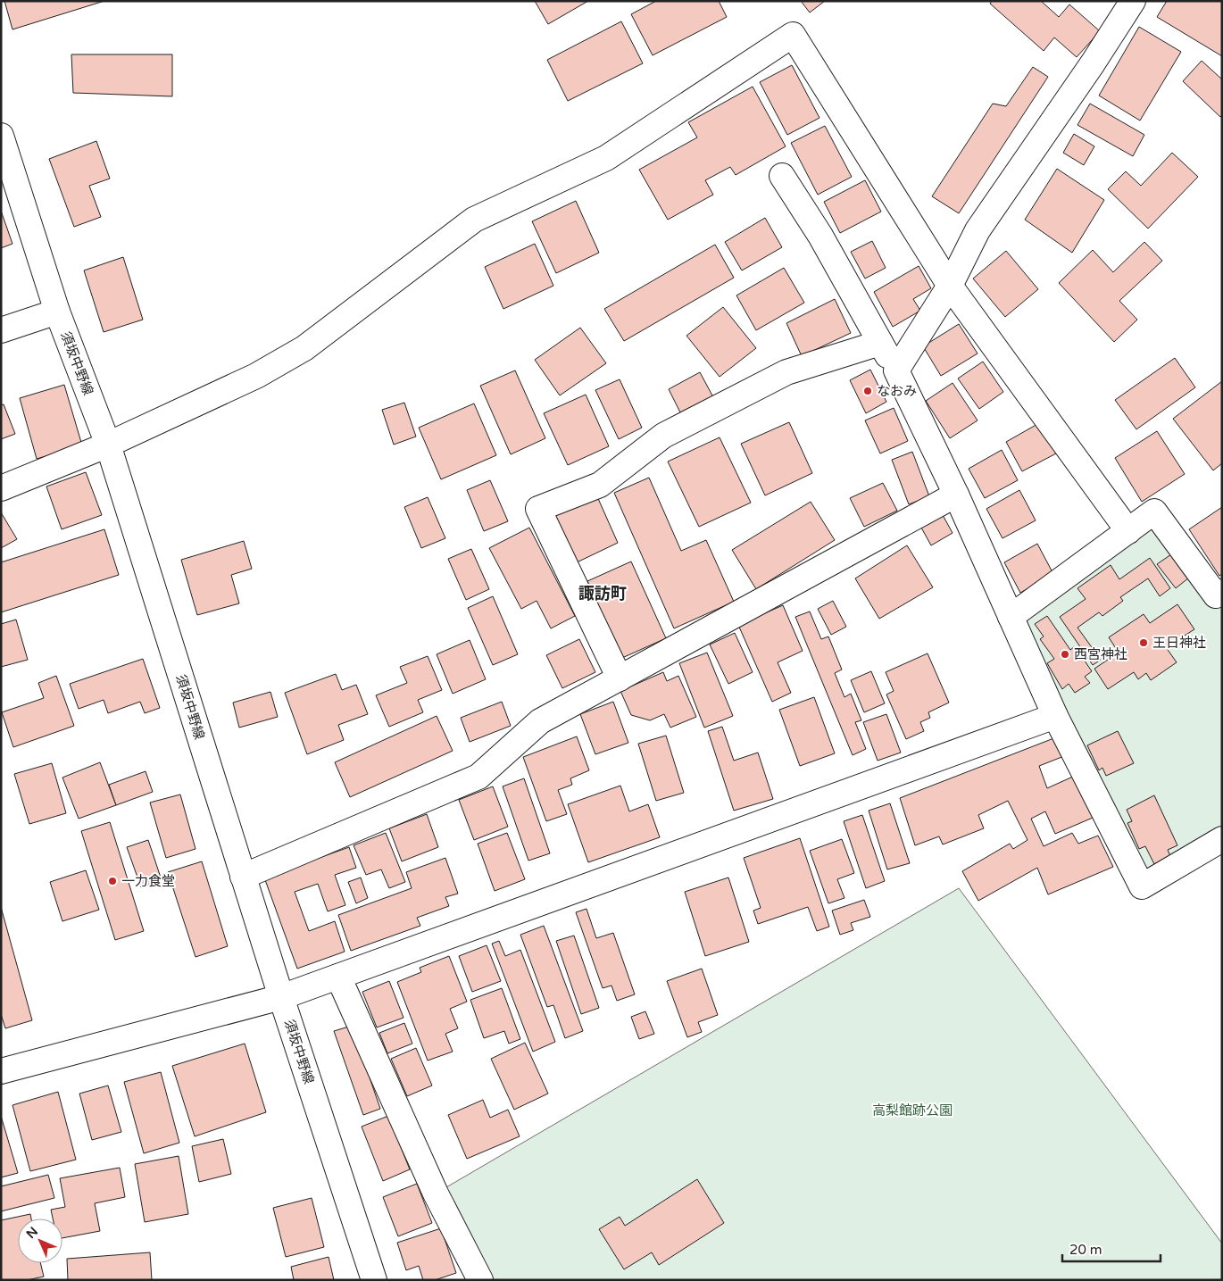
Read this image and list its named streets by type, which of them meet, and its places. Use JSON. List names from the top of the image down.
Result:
{
  "streets": {
    "street": ["須坂中野線"]
  },
  "districts": ["諏訪町"],
  "parks": ["高梨館跡公園"],
  "places": [
    "なおみ",
    "王日神社",
    "西宮神社",
    "一力食堂"
  ],
  "scale_bar": "20 m",
  "north": "top left"
}
